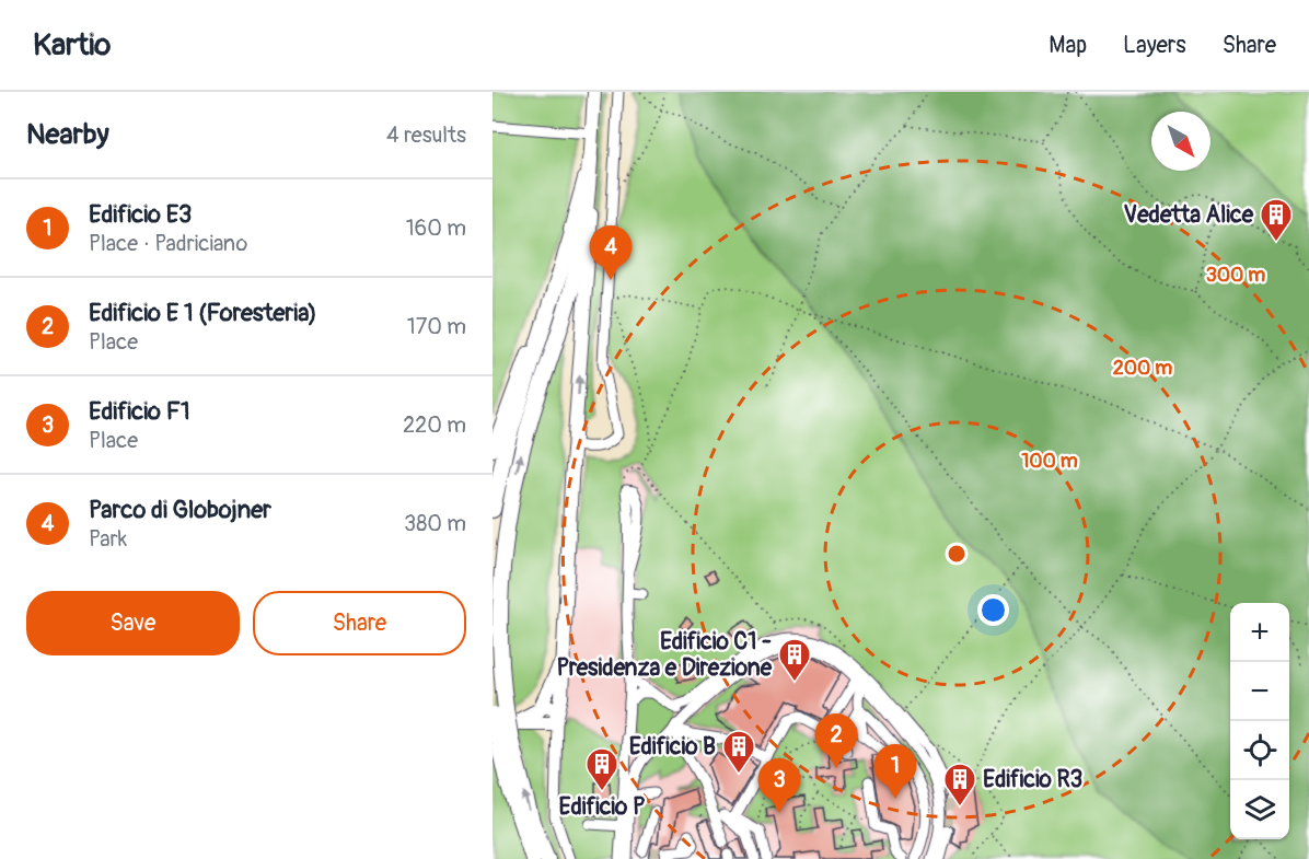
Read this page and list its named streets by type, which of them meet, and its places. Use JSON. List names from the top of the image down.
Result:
{
  "places": {
    "building": [
      "Vedetta Alice",
      "Edificio C1 - Presidenza e Direzione",
      "Edificio B",
      "Edificio P",
      "Edificio R3"
    ]
  },
  "north": "bottom right",
  "page": {
    "header": "Kartio",
    "nav": ["Map", "Layers", "Share"],
    "heading": ["Nearby", "4 results"],
    "list": [
      {
        "mark": "1",
        "name": "Edificio E3",
        "note": "Place · Padriciano",
        "value": "160 m"
      },
      {
        "mark": "2",
        "name": "Edificio E 1 (Foresteria)",
        "note": "Place",
        "value": "170 m"
      },
      {
        "mark": "3",
        "name": "Edificio F1",
        "note": "Place",
        "value": "220 m"
      },
      {
        "mark": "4",
        "name": "Parco di Globojner",
        "note": "Park",
        "value": "380 m"
      }
    ],
    "pins": [
      "4",
      "2",
      "1",
      "3"
    ],
    "buttons": ["Save", "Share"],
    "map_buttons": ["+", "−"]
  },
  "rings": ["300 m", "200 m", "100 m"]
}
